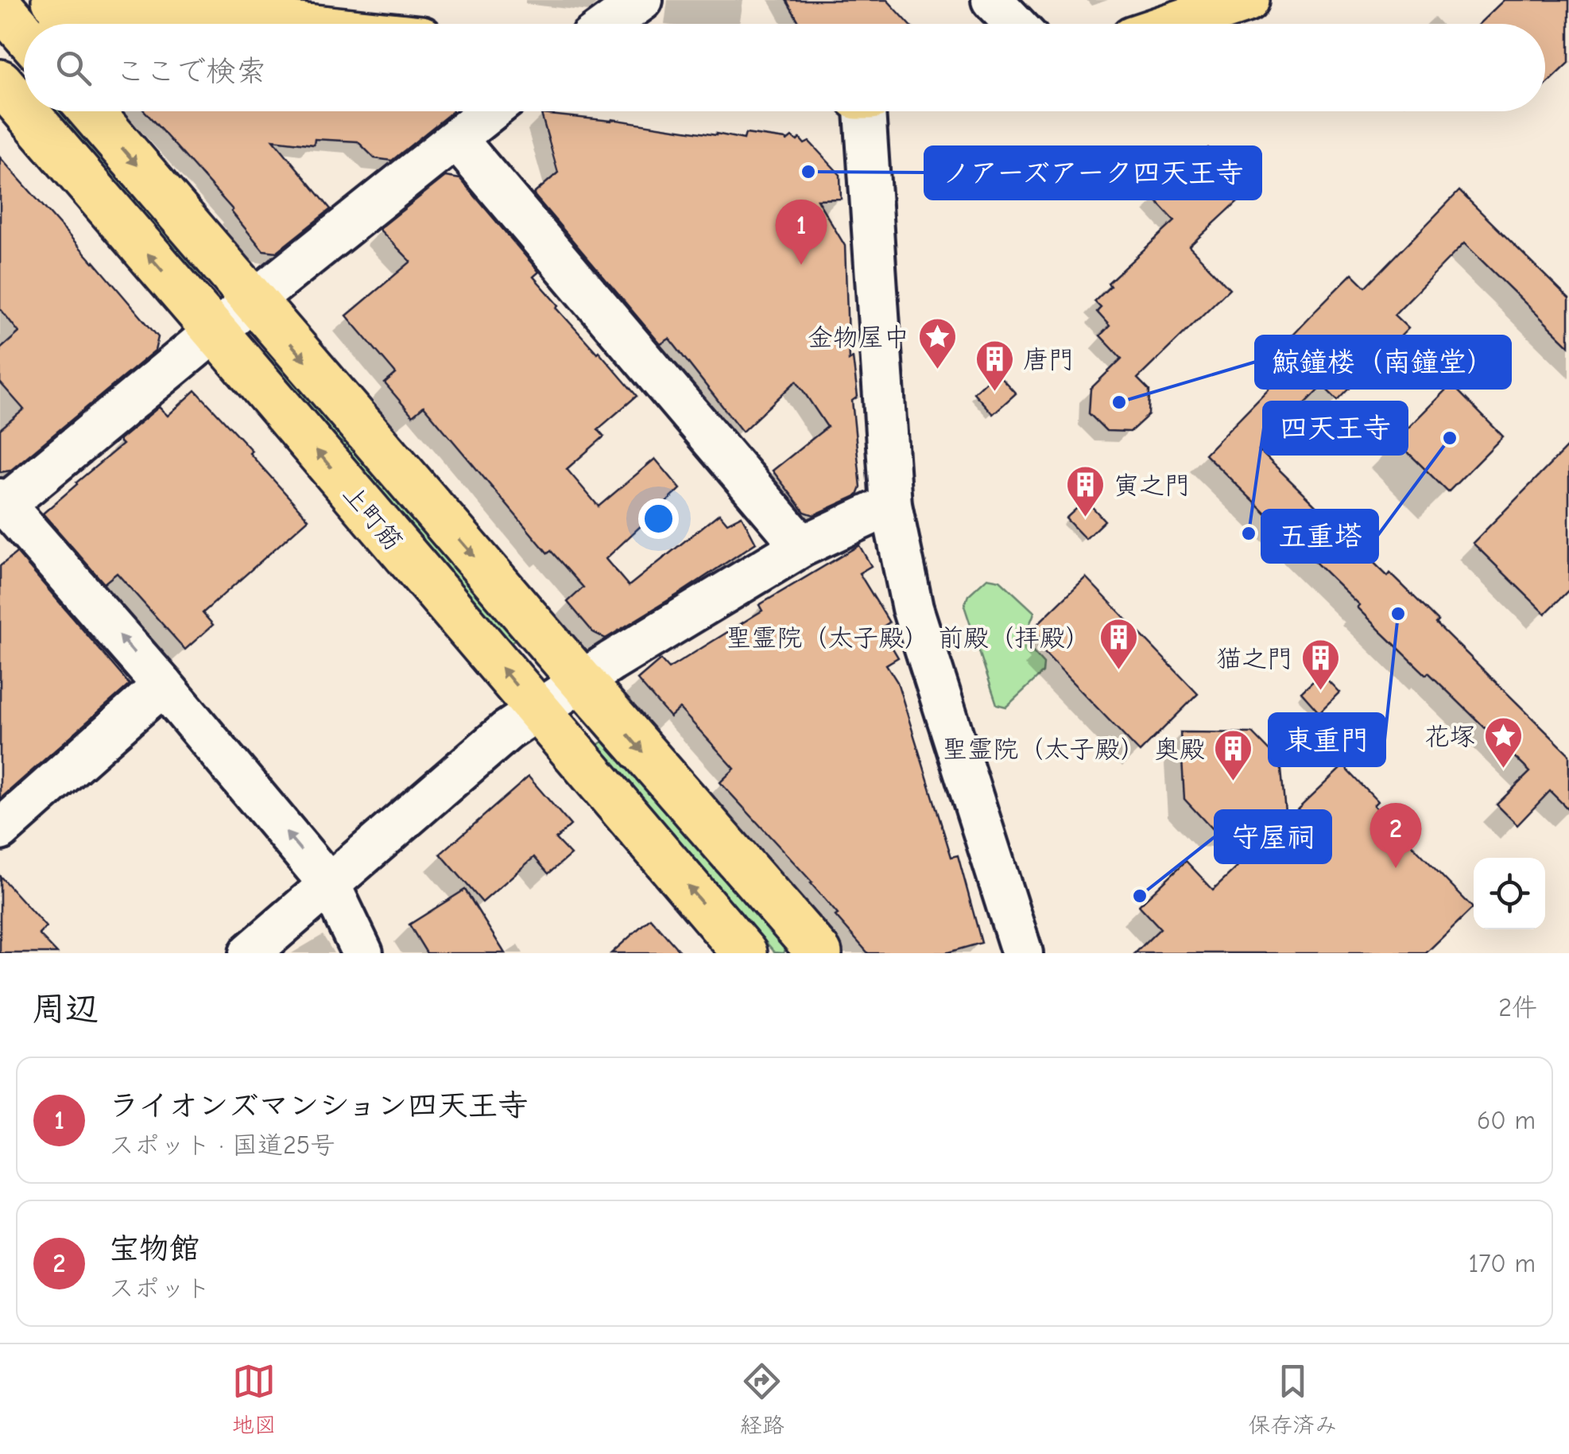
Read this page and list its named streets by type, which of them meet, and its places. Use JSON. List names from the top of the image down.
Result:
{
  "streets": {
    "main road": ["上町筋"]
  },
  "places": {
    "other": [
      "ノアーズアーク四天王寺",
      "鯨鐘楼（南鐘堂）",
      "五重塔",
      "四天王寺",
      "東重門",
      "守屋祠"
    ],
    "place": ["金物屋中", "花塚"],
    "building": [
      "唐門",
      "寅之門",
      "聖霊院（太子殿） 前殿（拝殿）",
      "猫之門",
      "聖霊院（太子殿） 奥殿"
    ]
  },
  "page": {
    "search": "ここで検索",
    "pins": ["1", "2"],
    "heading": ["周辺", "2件"],
    "list": [
      {
        "mark": "1",
        "name": "ライオンズマンション四天王寺",
        "note": "スポット · 国道25号",
        "value": "60 m"
      },
      {
        "mark": "2",
        "name": "宝物館",
        "note": "スポット",
        "value": "170 m"
      }
    ],
    "nav": ["地図", "経路", "保存済み"]
  }
}
